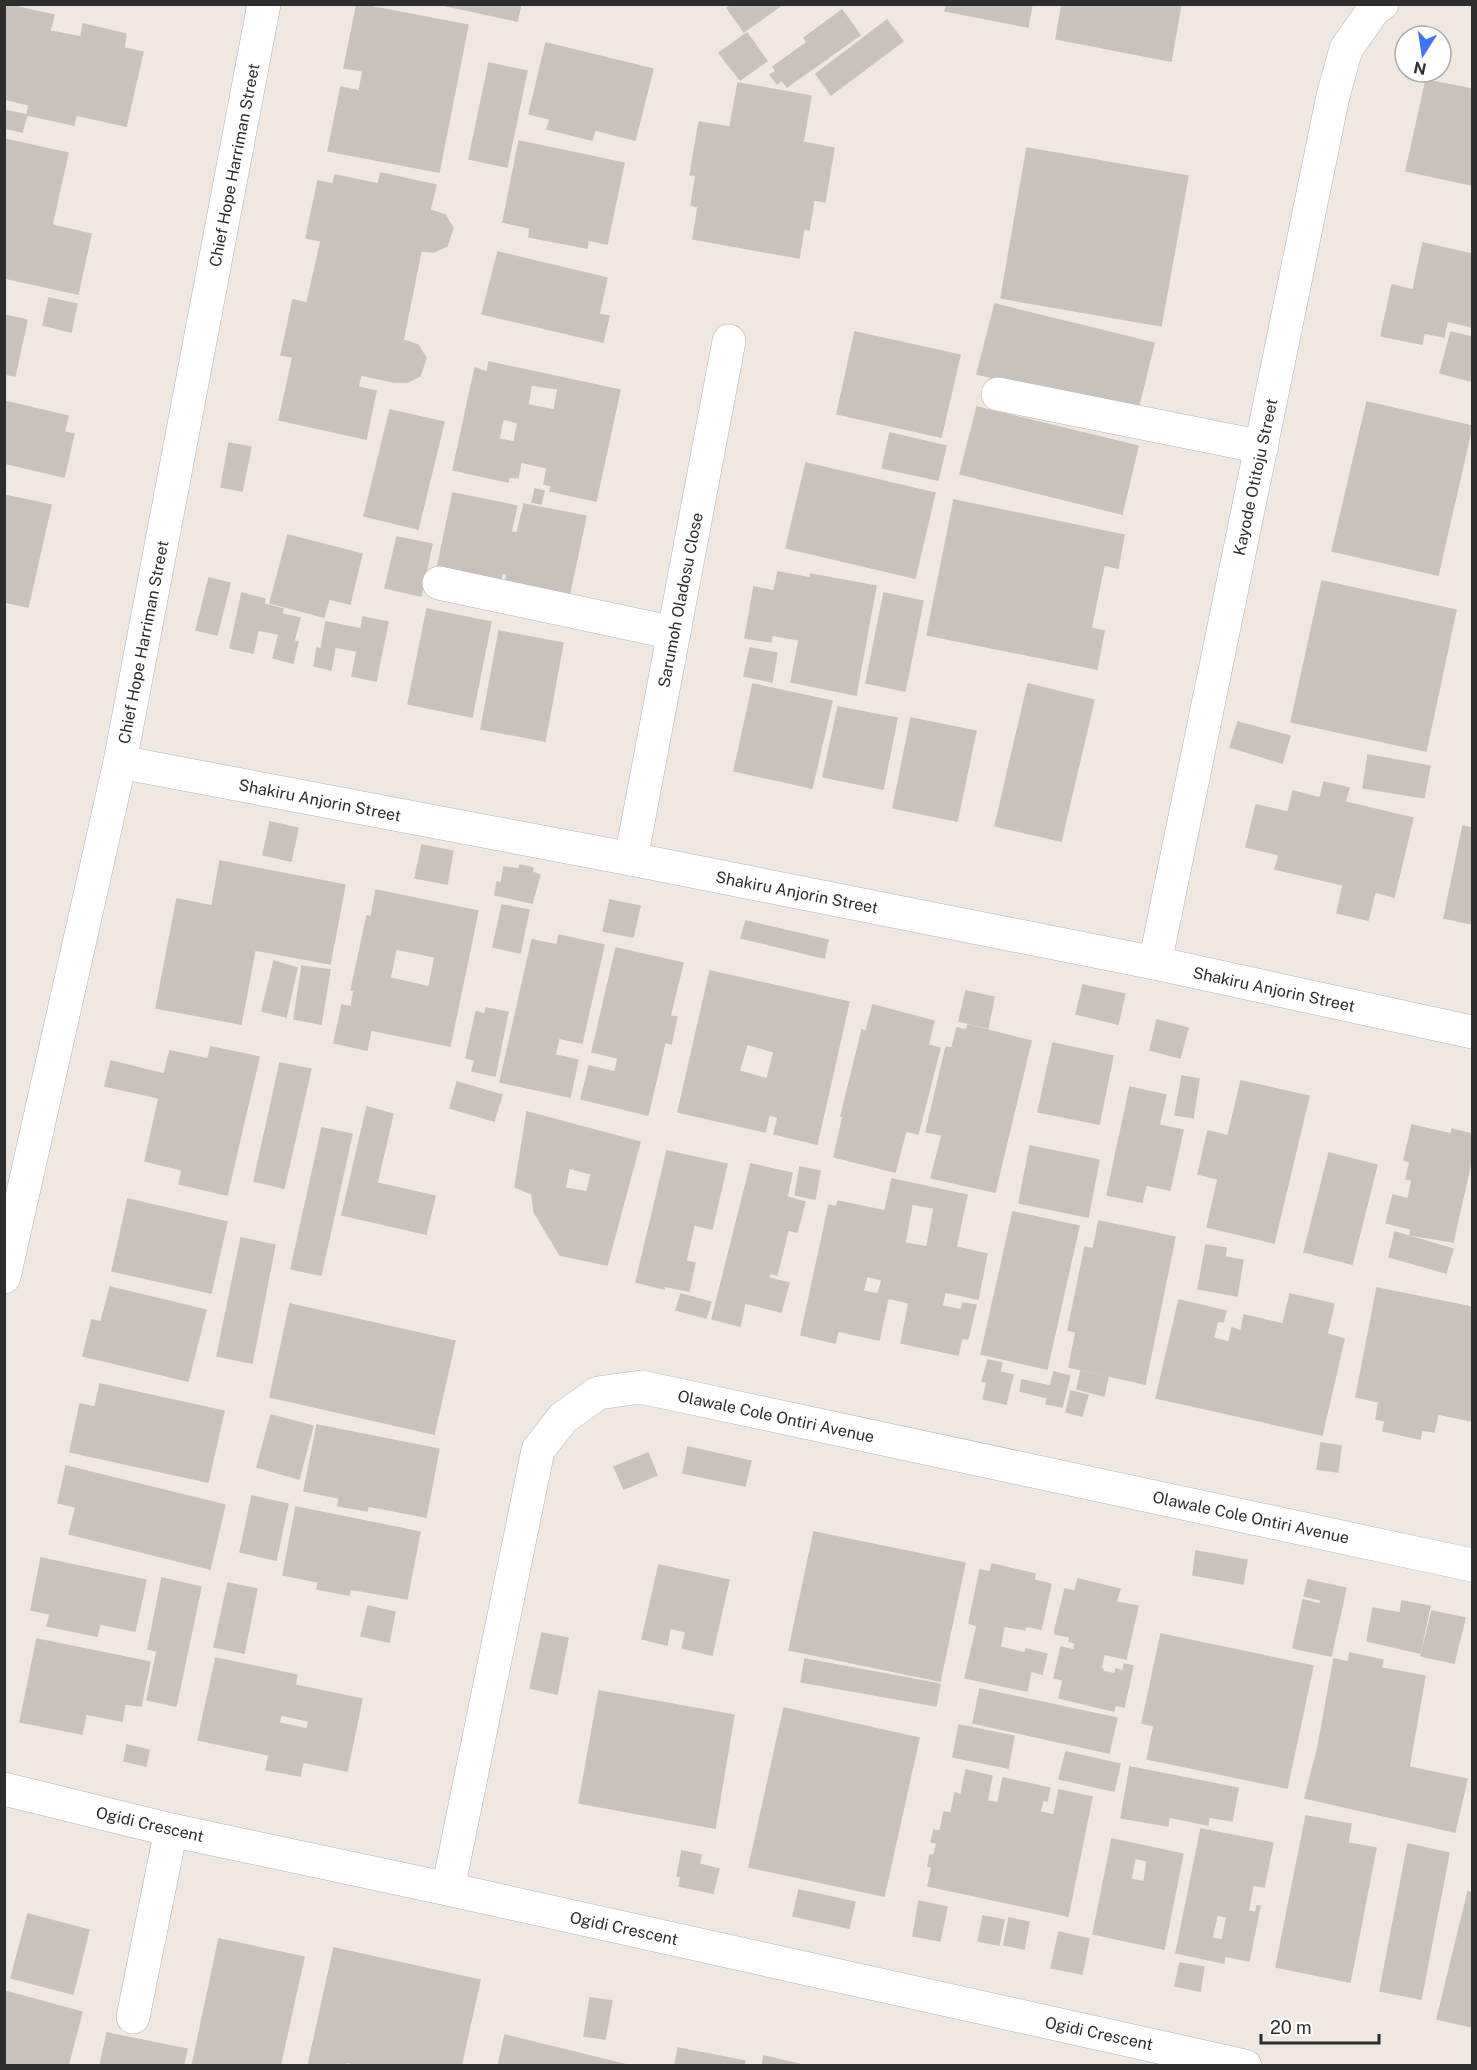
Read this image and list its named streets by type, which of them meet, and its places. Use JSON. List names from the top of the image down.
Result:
{
  "streets": {
    "street": [
      "Chief Hope Harriman Street",
      "Kayode Otitoju Street",
      "Sarumoh Oladosu Close",
      "Shakiru Anjorin Street",
      "Olawale Cole Ontiri Avenue",
      "Ogidi Crescent"
    ]
  },
  "crossings": [
    ["Chief Hope Harriman Street", "Shakiru Anjorin Street"],
    ["Kayode Otitoju Street", "Shakiru Anjorin Street"],
    ["Sarumoh Oladosu Close", "Shakiru Anjorin Street"],
    ["Olawale Cole Ontiri Avenue", "Ogidi Crescent"]
  ],
  "scale_bar": "20 m",
  "north": "bottom"
}
